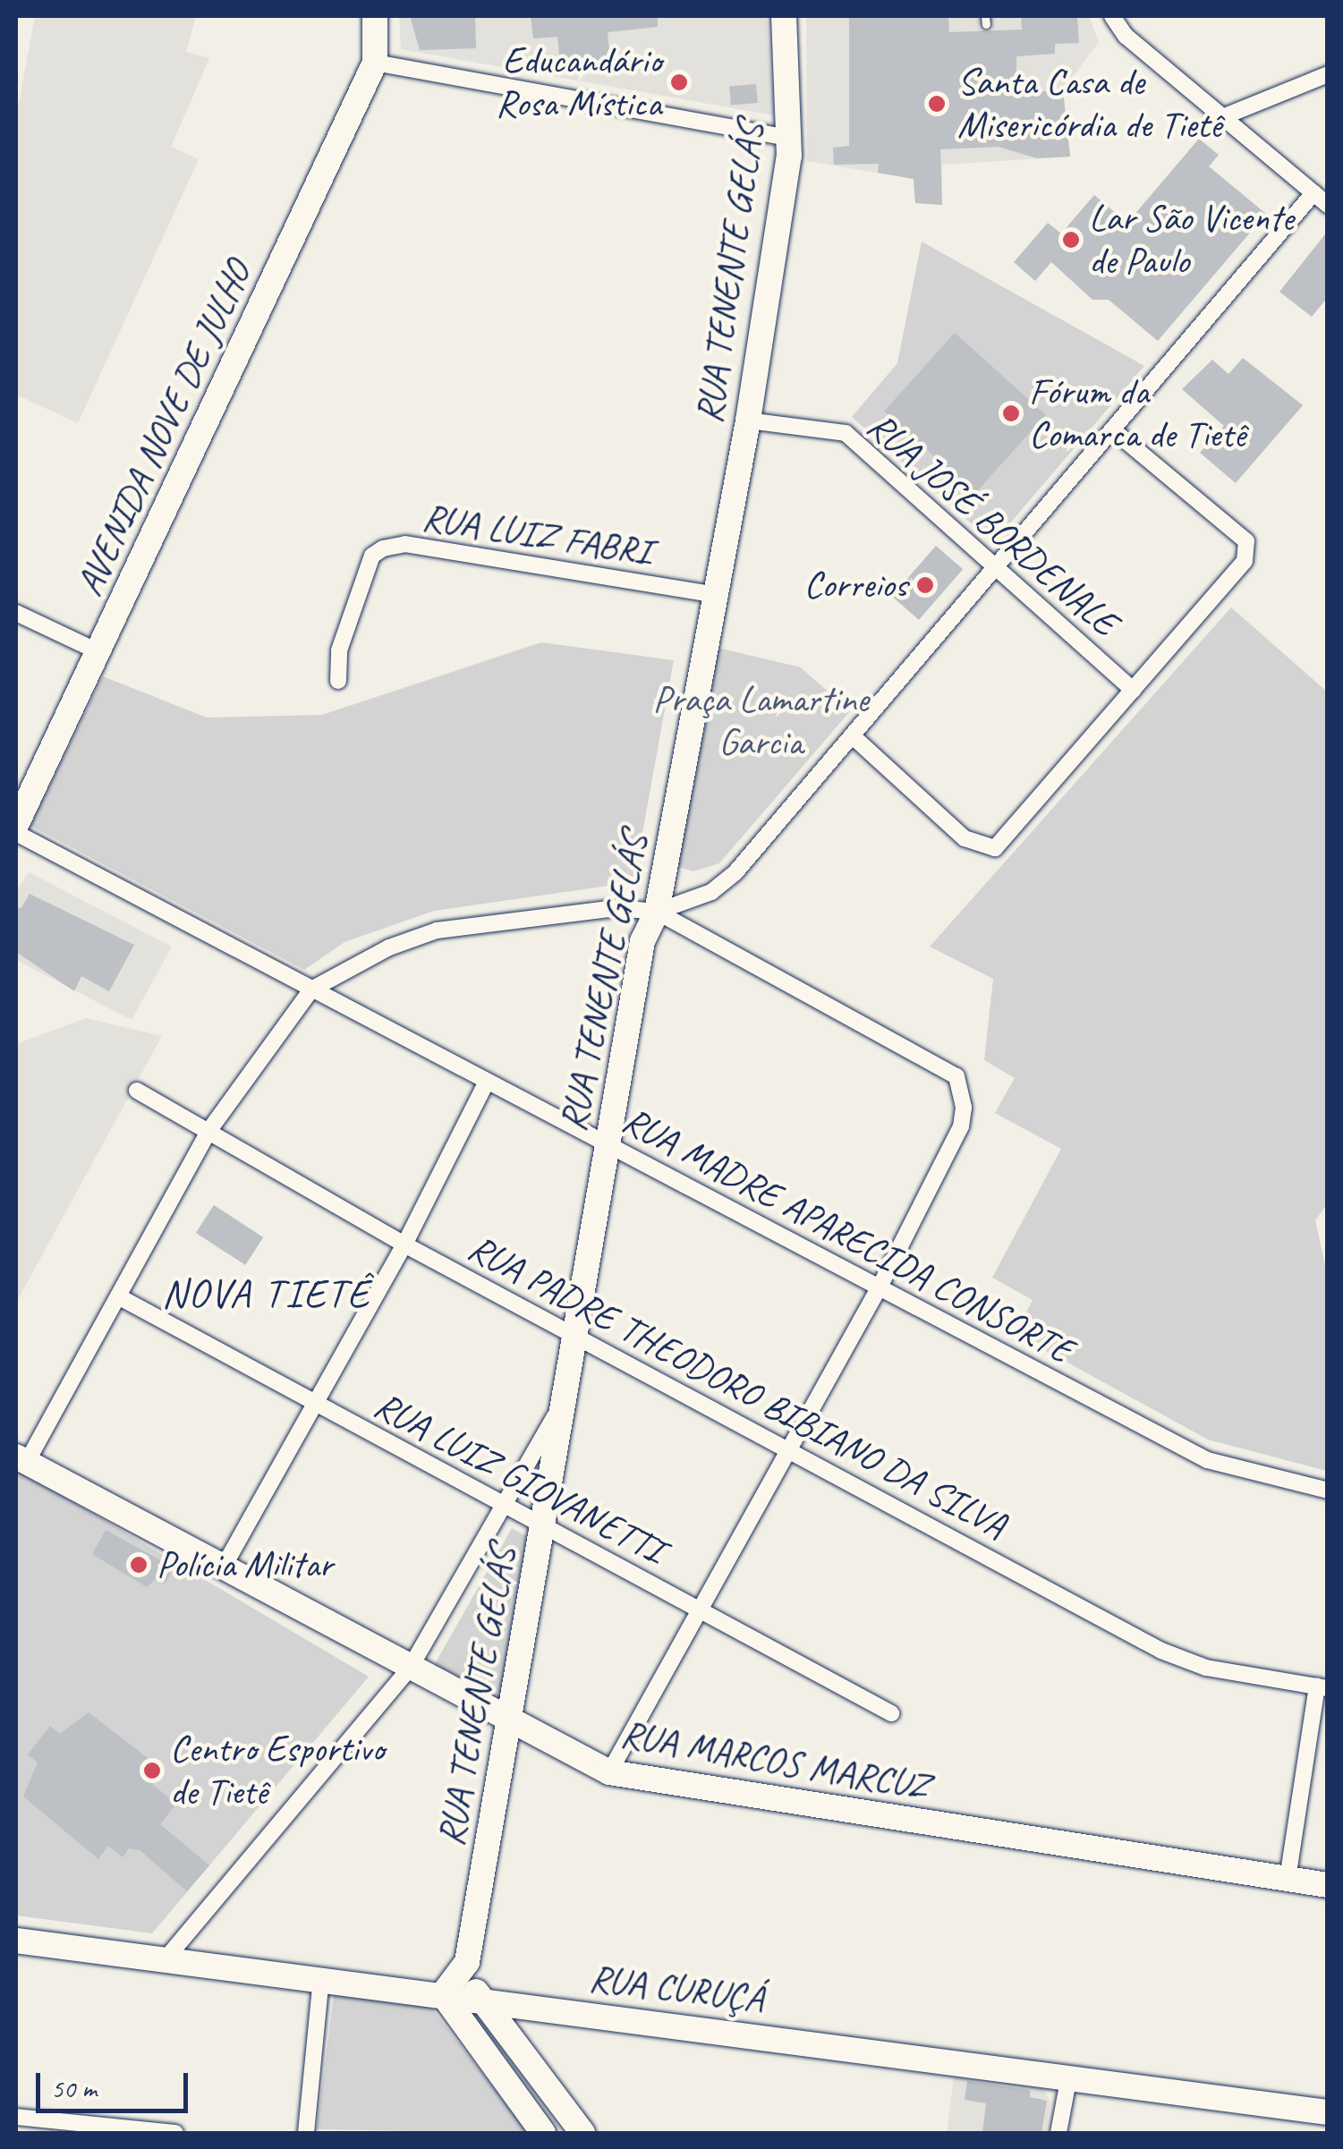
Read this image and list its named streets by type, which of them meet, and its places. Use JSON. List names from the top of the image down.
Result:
{
  "streets": {
    "street": [
      "RUA TENENTE GELÁS",
      "AVENIDA NOVE DE JULHO",
      "RUA JOSÉ BORDENALE",
      "RUA LUIZ FABRI",
      "RUA MADRE APARECIDA CONSORTE",
      "RUA PADRE THEODORO BIBIANO DA SILVA",
      "RUA LUIZ GIOVANETTI",
      "RUA MARCOS MARCUZ",
      "RUA CURUÇÁ"
    ]
  },
  "crossings": [
    ["RUA TENENTE GELÁS", "RUA JOSÉ BORDENALE"],
    ["RUA TENENTE GELÁS", "RUA LUIZ FABRI"],
    ["RUA TENENTE GELÁS", "RUA MADRE APARECIDA CONSORTE"],
    ["RUA TENENTE GELÁS", "RUA PADRE THEODORO BIBIANO DA SILVA"],
    ["RUA TENENTE GELÁS", "RUA LUIZ GIOVANETTI"],
    ["RUA TENENTE GELÁS", "RUA MARCOS MARCUZ"],
    ["RUA TENENTE GELÁS", "RUA CURUÇÁ"]
  ],
  "districts": ["NOVA TIETÊ"],
  "parks": ["Praça Lamartine Garcia"],
  "places": [
    "Educandário Rosa Mística",
    "Santa Casa de Misericórdia de Tietê",
    "Lar São Vicente de Paulo",
    "Fórum da Comarca de Tietê",
    "Correios",
    "Polícia Militar",
    "Centro Esportivo de Tietê"
  ],
  "scale_bar": "50 m"
}
